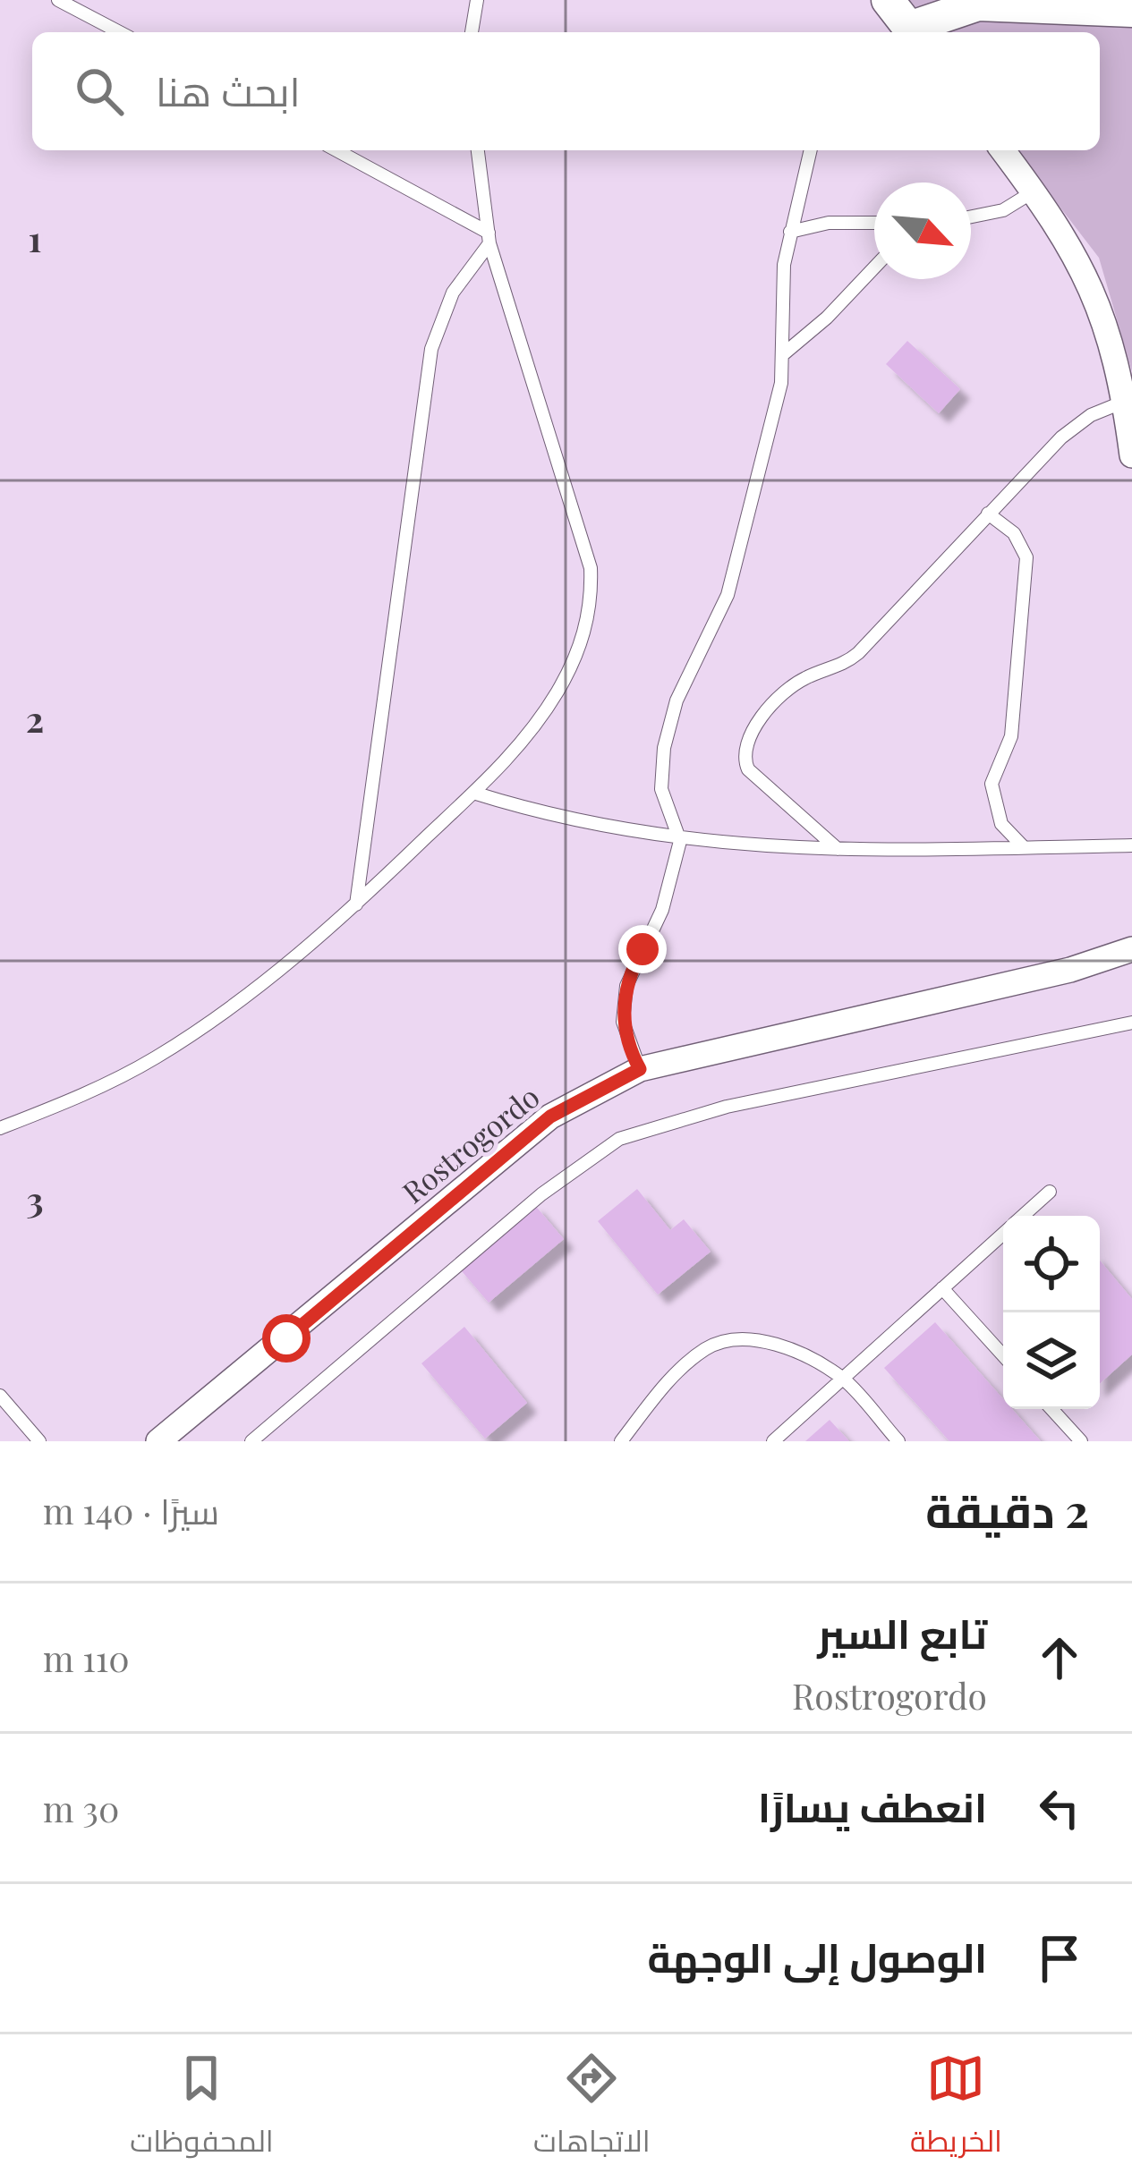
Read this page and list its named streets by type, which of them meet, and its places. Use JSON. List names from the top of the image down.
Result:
{
  "streets": {
    "street": ["Rostrogordo"]
  },
  "north": "bottom right",
  "page": {
    "search": "ابحث هنا",
    "heading": ["2 دقيقة", "سيرًا · 140 m"],
    "list": [
      ["تابع السير", "Rostrogordo", "110 m"],
      ["انعطف يسارًا", "30 m"],
      "الوصول إلى الوجهة"
    ],
    "nav": ["الخريطة", "الاتجاهات", "المحفوظات"]
  },
  "grid": {
    "rows": ["1", "2", "3"]
  }
}
